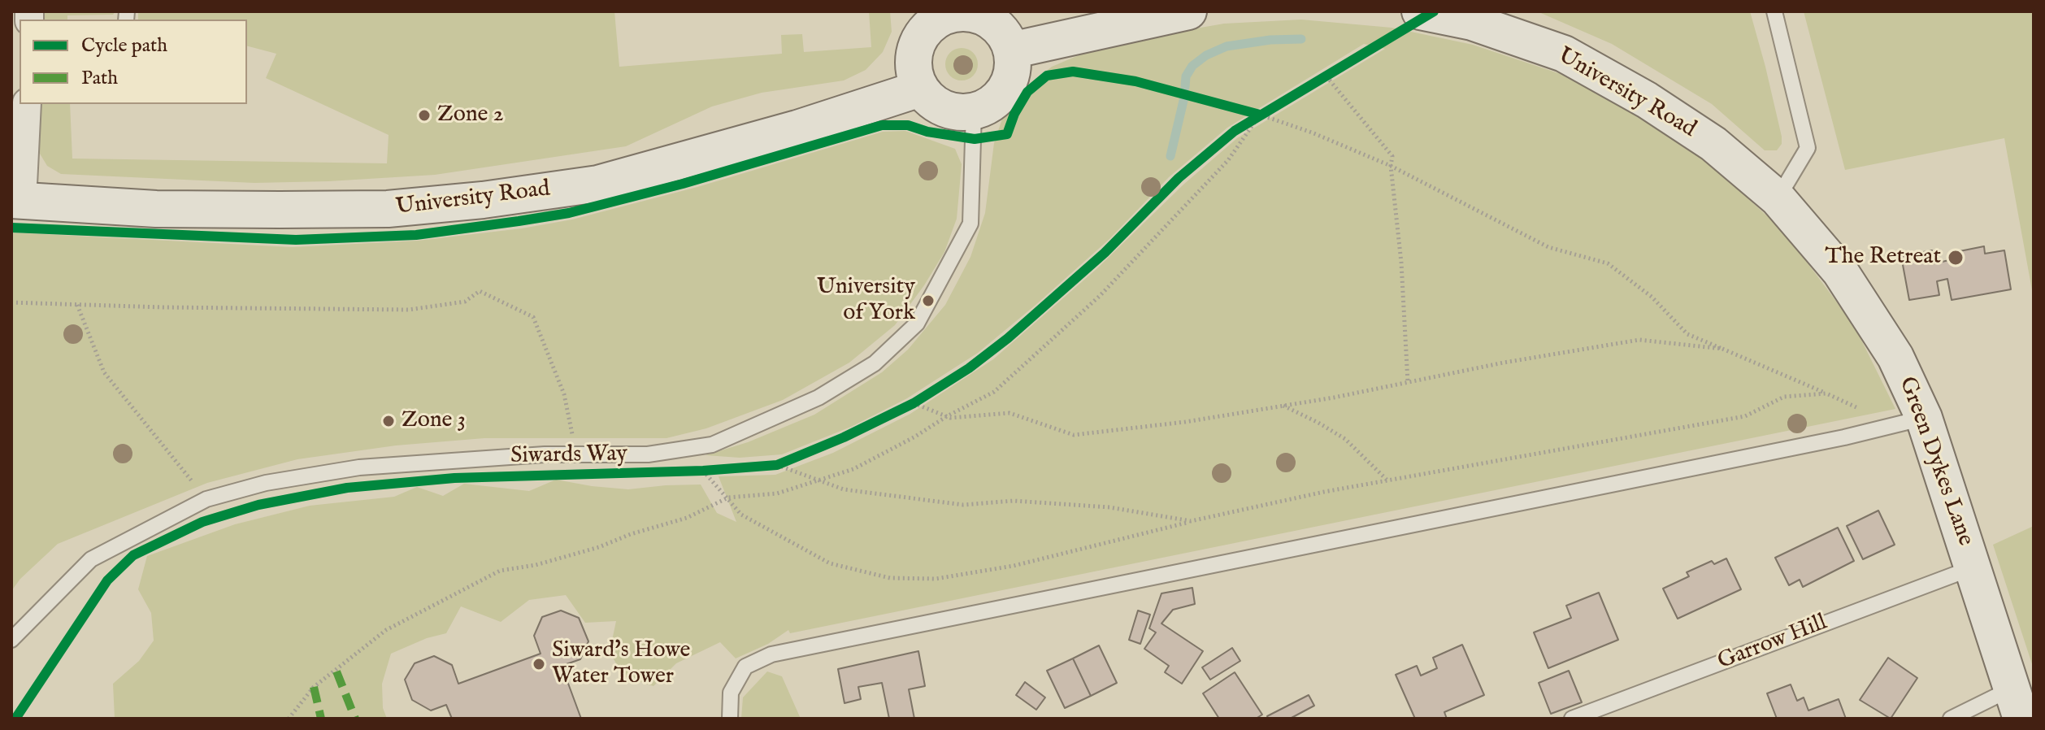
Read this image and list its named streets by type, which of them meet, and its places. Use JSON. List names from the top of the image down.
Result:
{
  "streets": {
    "street": ["University Road", "Green Dykes Lane"],
    "lane": ["Siwards Way", "Garrow Hill"]
  },
  "crossings": [
    ["University Road", "Siwards Way"],
    ["University Road", "Green Dykes Lane"],
    ["Green Dykes Lane", "Garrow Hill"]
  ],
  "places": [
    "Zone 2",
    "The Retreat",
    "University of York",
    "Zone 3",
    "Siward's Howe Water Tower"
  ],
  "legend": ["Cycle path", "Path"]
}
